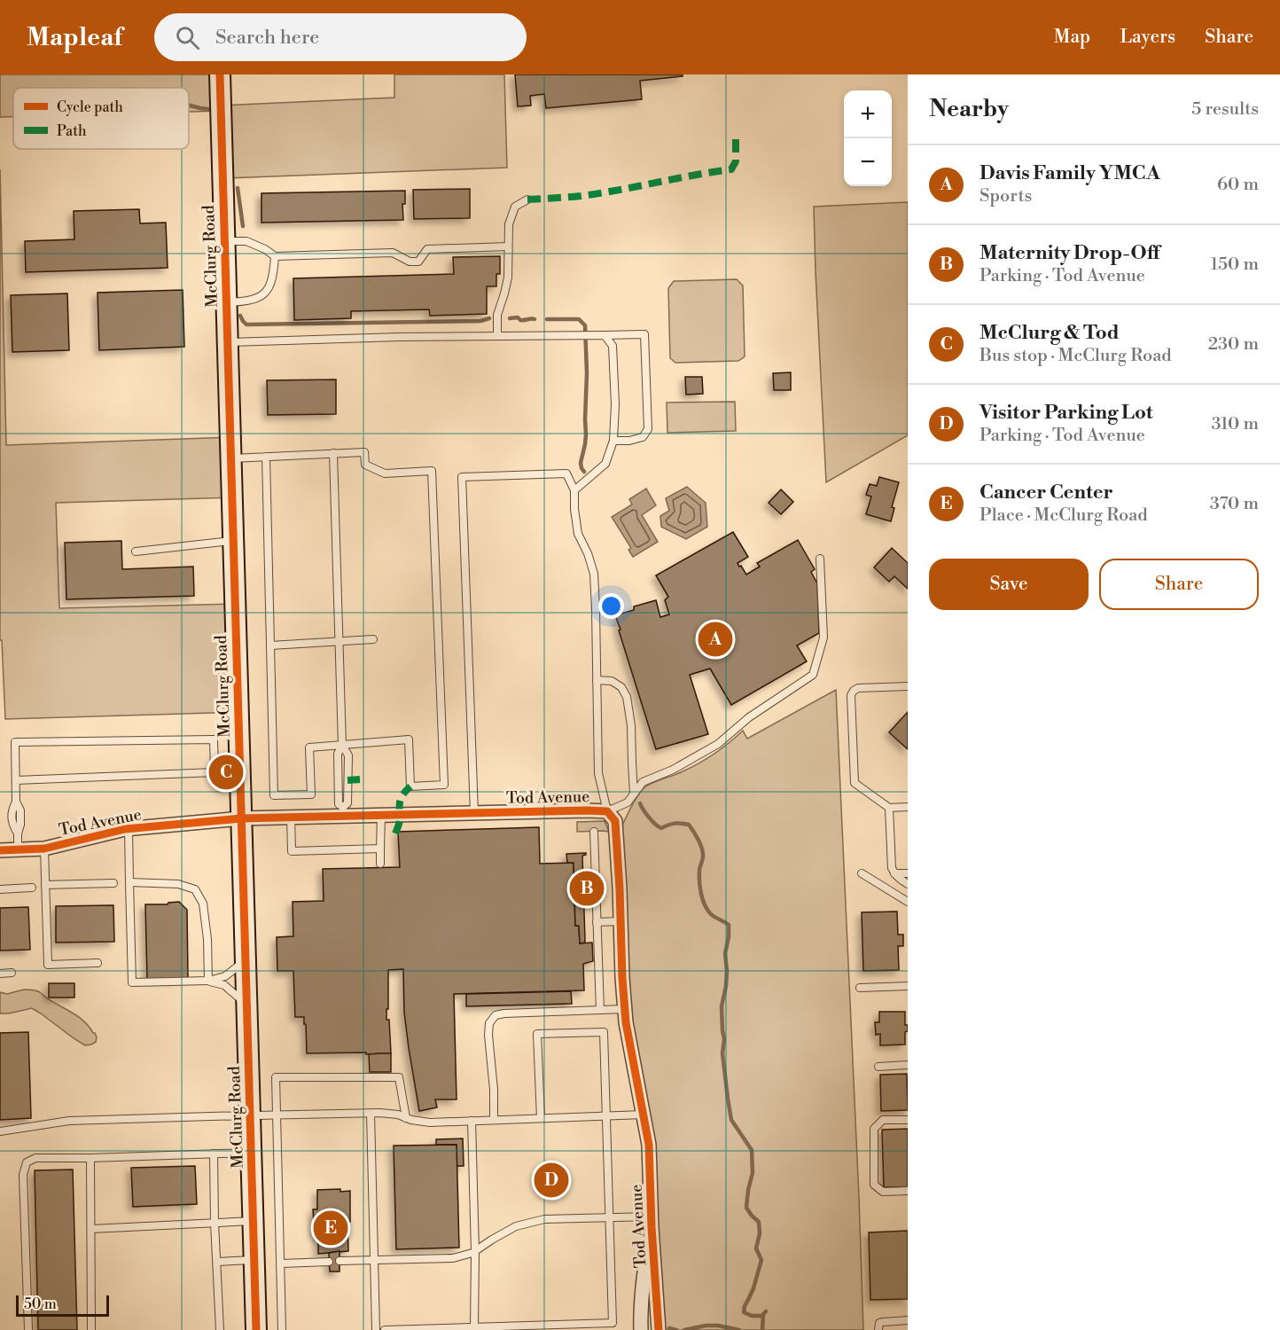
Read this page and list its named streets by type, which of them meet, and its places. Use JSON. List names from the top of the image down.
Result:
{
  "streets": {
    "street": ["McClurg Road", "Tod Avenue"]
  },
  "crossings": [
    ["McClurg Road", "Tod Avenue"]
  ],
  "legend": ["Cycle path", "Path"],
  "scale_bar": "50 m",
  "page": {
    "header": "Mapleaf",
    "search": "Search here",
    "nav": ["Map", "Layers", "Share"],
    "heading": ["Nearby", "5 results"],
    "map_buttons": ["+", "−"],
    "list": [
      {
        "mark": "A",
        "name": "Davis Family YMCA",
        "note": "Sports",
        "value": "60 m"
      },
      {
        "mark": "B",
        "name": "Maternity Drop-Off",
        "note": "Parking · Tod Avenue",
        "value": "150 m"
      },
      {
        "mark": "C",
        "name": "McClurg & Tod",
        "note": "Bus stop · McClurg Road",
        "value": "230 m"
      },
      {
        "mark": "D",
        "name": "Visitor Parking Lot",
        "note": "Parking · Tod Avenue",
        "value": "310 m"
      },
      {
        "mark": "E",
        "name": "Cancer Center",
        "note": "Place · McClurg Road",
        "value": "370 m"
      }
    ],
    "buttons": ["Save", "Share"],
    "pins": [
      "A",
      "C",
      "B",
      "D",
      "E"
    ],
    "scale": "50 m"
  }
}
